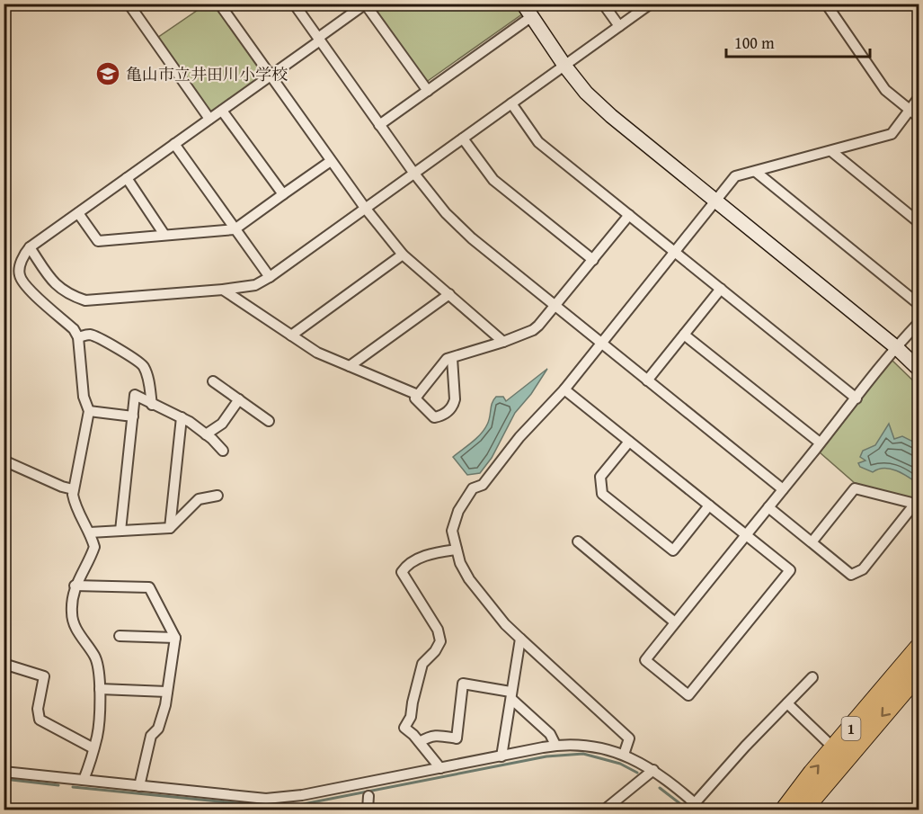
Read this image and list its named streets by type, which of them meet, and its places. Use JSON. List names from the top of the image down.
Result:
{
  "streets": {
    "highway": ["1"]
  },
  "places": {
    "school or university": ["亀山市立井田川小学校"]
  },
  "scale_bar": "100 m"
}
